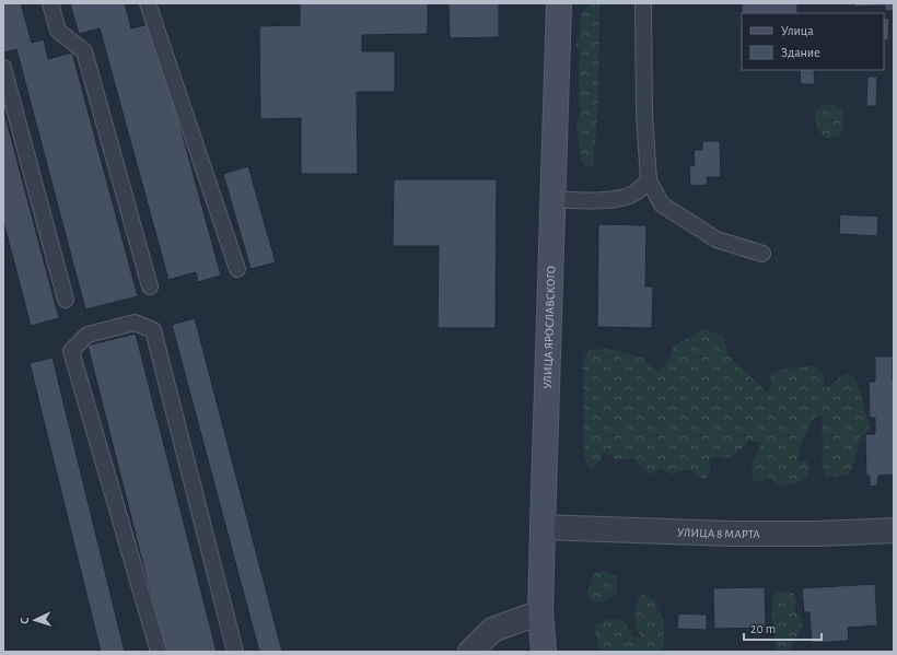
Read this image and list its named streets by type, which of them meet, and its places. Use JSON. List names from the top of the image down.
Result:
{
  "streets": {
    "street": ["УЛИЦА ЯРОСЛАВСКОГО", "УЛИЦА 8 МАРТА"]
  },
  "crossings": [
    ["УЛИЦА ЯРОСЛАВСКОГО", "УЛИЦА 8 МАРТА"]
  ],
  "legend": ["Улица", "Здание"],
  "scale_bar": "20 m",
  "north": "left"
}
